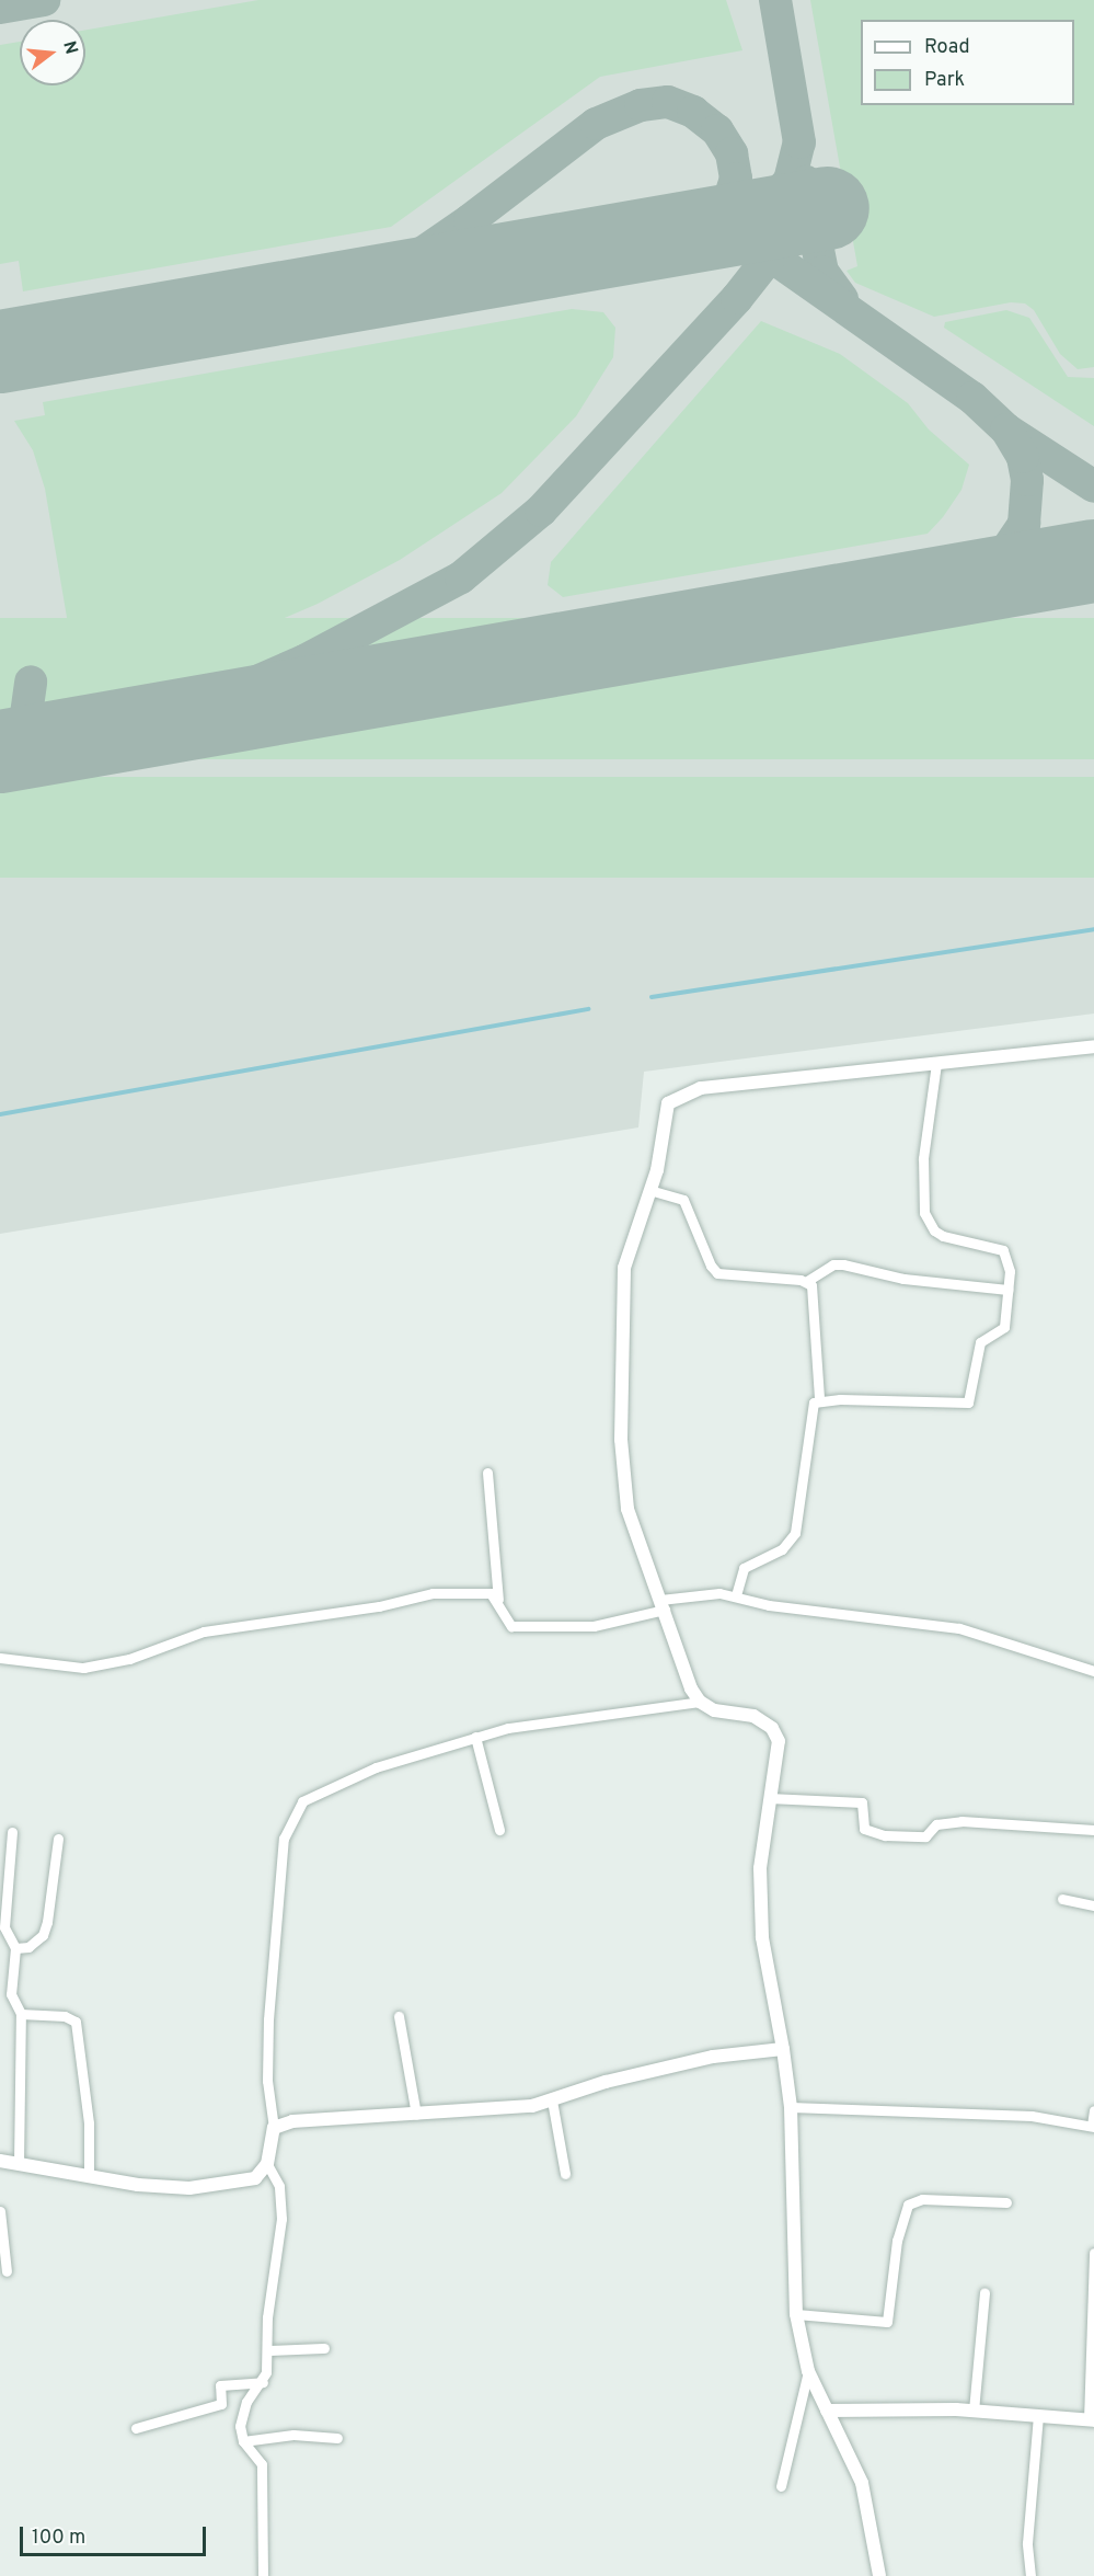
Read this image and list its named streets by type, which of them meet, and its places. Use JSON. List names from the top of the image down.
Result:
{
  "legend": ["Road", "Park"],
  "scale_bar": "100 m",
  "north": "right"
}
